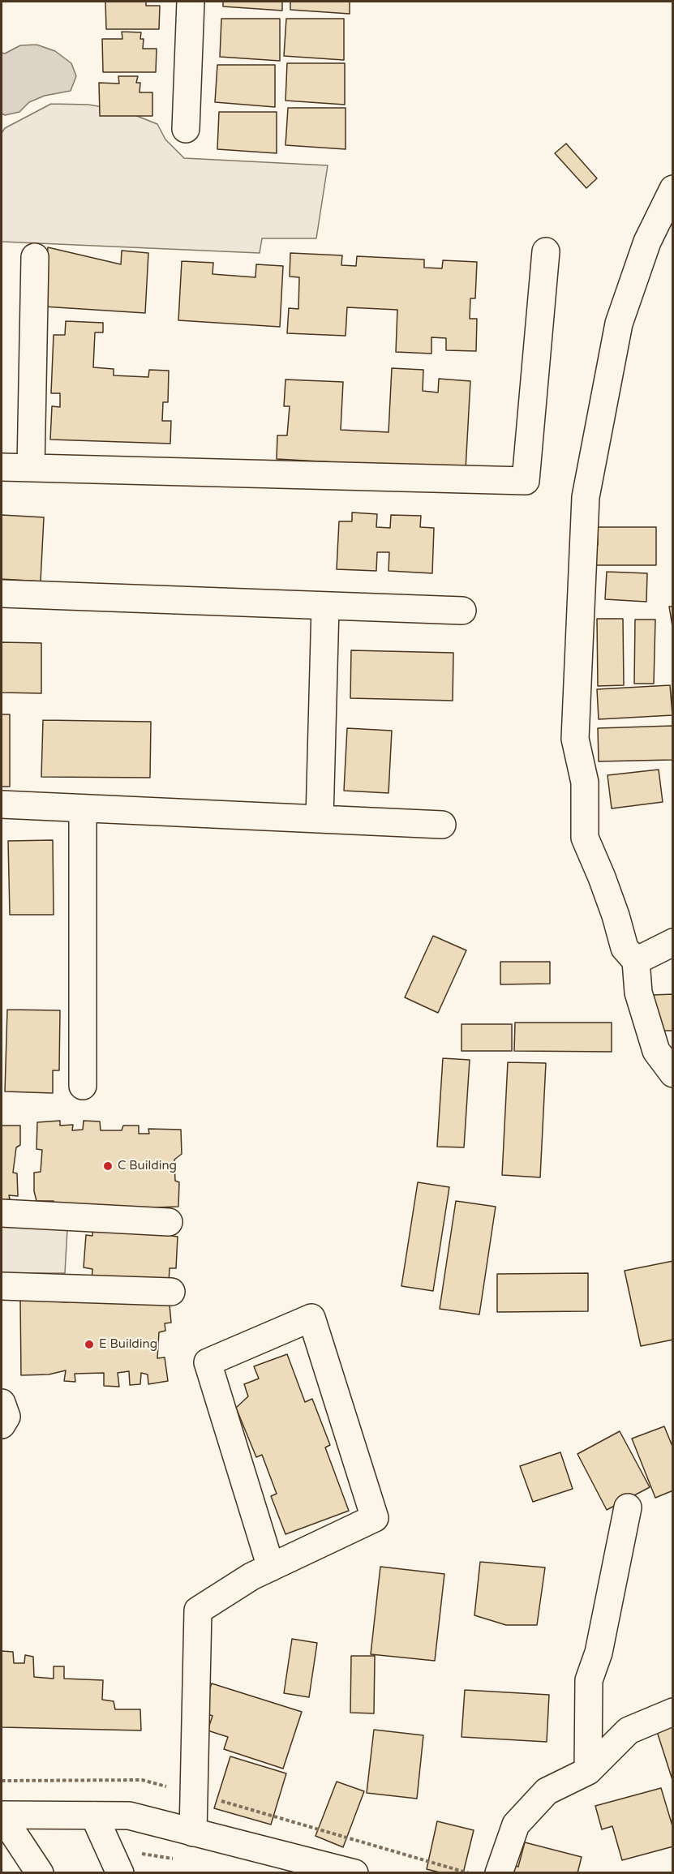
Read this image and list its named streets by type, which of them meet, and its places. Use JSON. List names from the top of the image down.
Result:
{
  "places": ["C Building", "E Building"]
}
